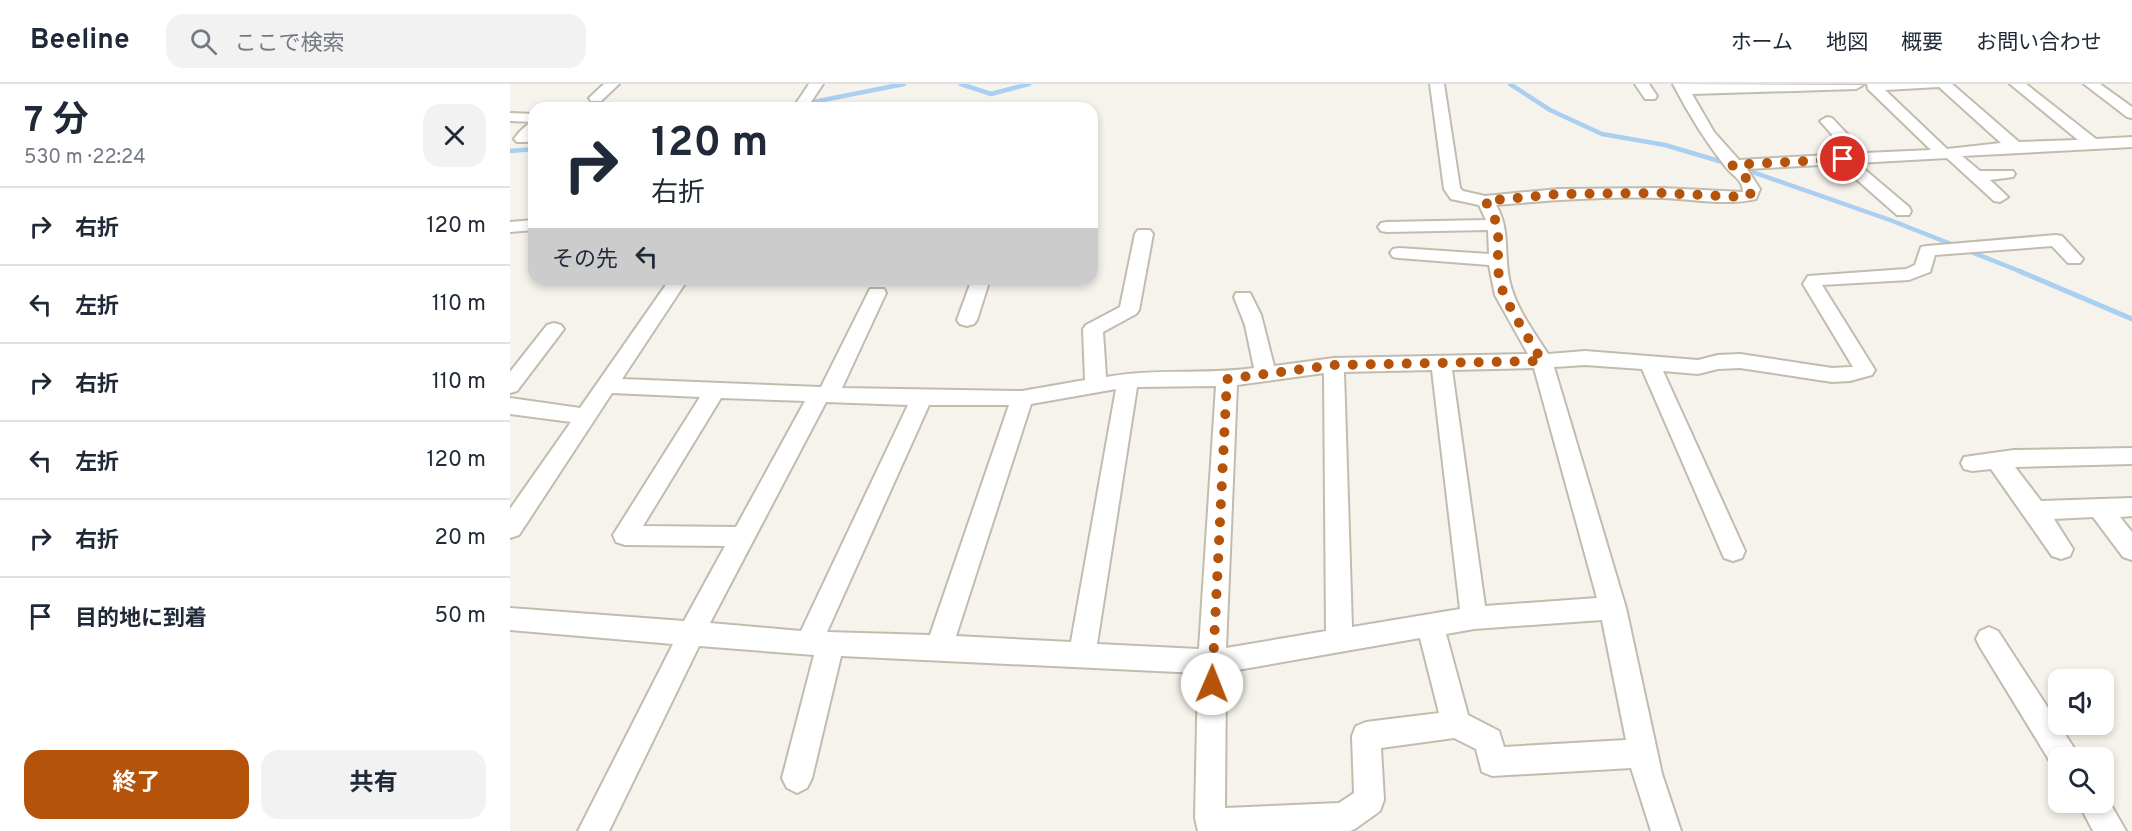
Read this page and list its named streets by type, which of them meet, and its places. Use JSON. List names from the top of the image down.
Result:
{
  "page": {
    "header": "Beeline",
    "search": "ここで検索",
    "nav": [
      "ホーム",
      "地図",
      "概要",
      "お問い合わせ"
    ],
    "heading": ["7 分", "530 m · 22:24"],
    "turn": ["120 m", "右折"],
    "list": [
      {
        "name": "右折",
        "value": "120 m"
      },
      {
        "name": "左折",
        "value": "110 m"
      },
      {
        "name": "右折",
        "value": "110 m"
      },
      {
        "name": "左折",
        "value": "120 m"
      },
      {
        "name": "右折",
        "value": "20 m"
      },
      {
        "name": "目的地に到着",
        "value": "50 m"
      }
    ],
    "then": "その先",
    "buttons": ["終了", "共有"]
  }
}
